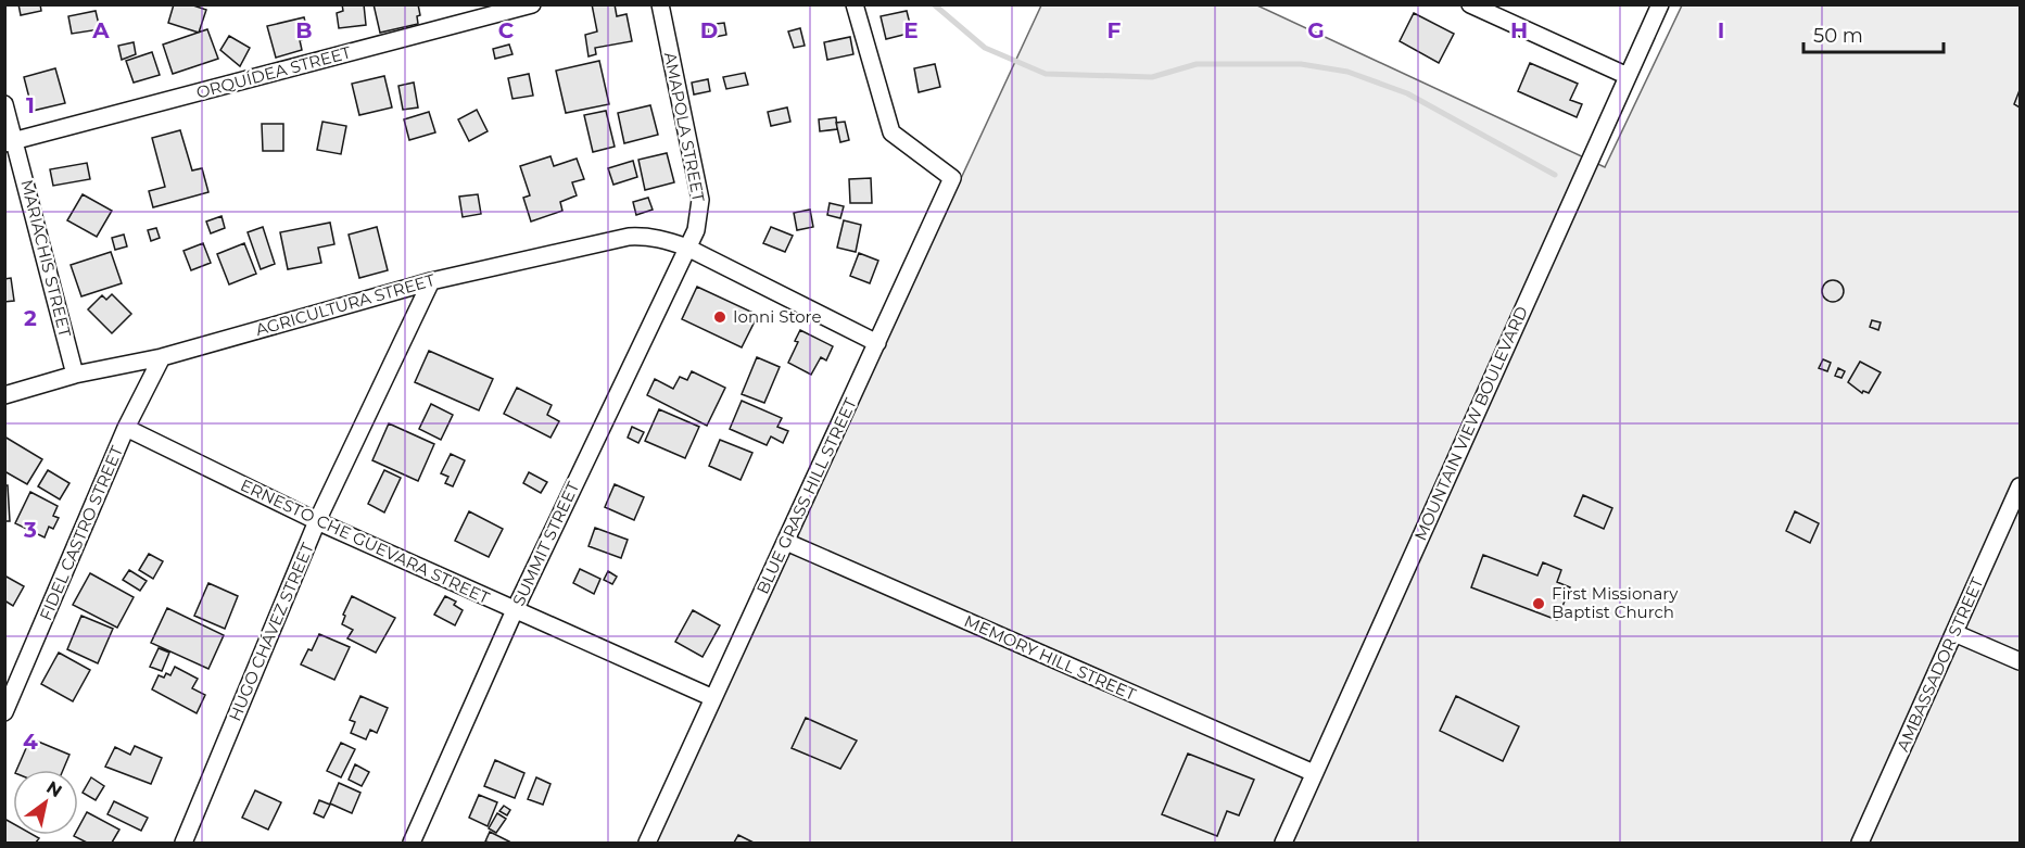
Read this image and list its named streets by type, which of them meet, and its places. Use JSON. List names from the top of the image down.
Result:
{
  "streets": {
    "street": [
      "ORQUÍDEA STREET",
      "AMAPOLA STREET",
      "MARIACHIS STREET",
      "AGRICULTURA STREET",
      "MOUNTAIN VIEW BOULEVARD",
      "BLUE GRASS HILL STREET",
      "FIDEL CASTRO STREET",
      "ERNESTO CHE GUEVARA STREET",
      "SUMMIT STREET",
      "HUGO CHÁVEZ STREET",
      "MEMORY HILL STREET",
      "AMBASSADOR STREET"
    ]
  },
  "crossings": [
    ["ORQUÍDEA STREET", "MARIACHIS STREET"],
    ["AMAPOLA STREET", "AGRICULTURA STREET"],
    ["AMAPOLA STREET", "SUMMIT STREET"],
    ["MARIACHIS STREET", "AGRICULTURA STREET"],
    ["AGRICULTURA STREET", "FIDEL CASTRO STREET"],
    ["AGRICULTURA STREET", "SUMMIT STREET"],
    ["AGRICULTURA STREET", "HUGO CHÁVEZ STREET"],
    ["MOUNTAIN VIEW BOULEVARD", "MEMORY HILL STREET"],
    ["BLUE GRASS HILL STREET", "ERNESTO CHE GUEVARA STREET"],
    ["BLUE GRASS HILL STREET", "MEMORY HILL STREET"],
    ["FIDEL CASTRO STREET", "ERNESTO CHE GUEVARA STREET"],
    ["ERNESTO CHE GUEVARA STREET", "SUMMIT STREET"],
    ["ERNESTO CHE GUEVARA STREET", "HUGO CHÁVEZ STREET"]
  ],
  "places": ["Ionni Store", "First Missionary Baptist Church"],
  "scale_bar": "50 m",
  "north": "top right",
  "grid": {
    "columns": [
      "A",
      "B",
      "C",
      "D",
      "E",
      "F",
      "G",
      "H",
      "I"
    ],
    "rows": [
      "1",
      "2",
      "3",
      "4"
    ]
  }
}
